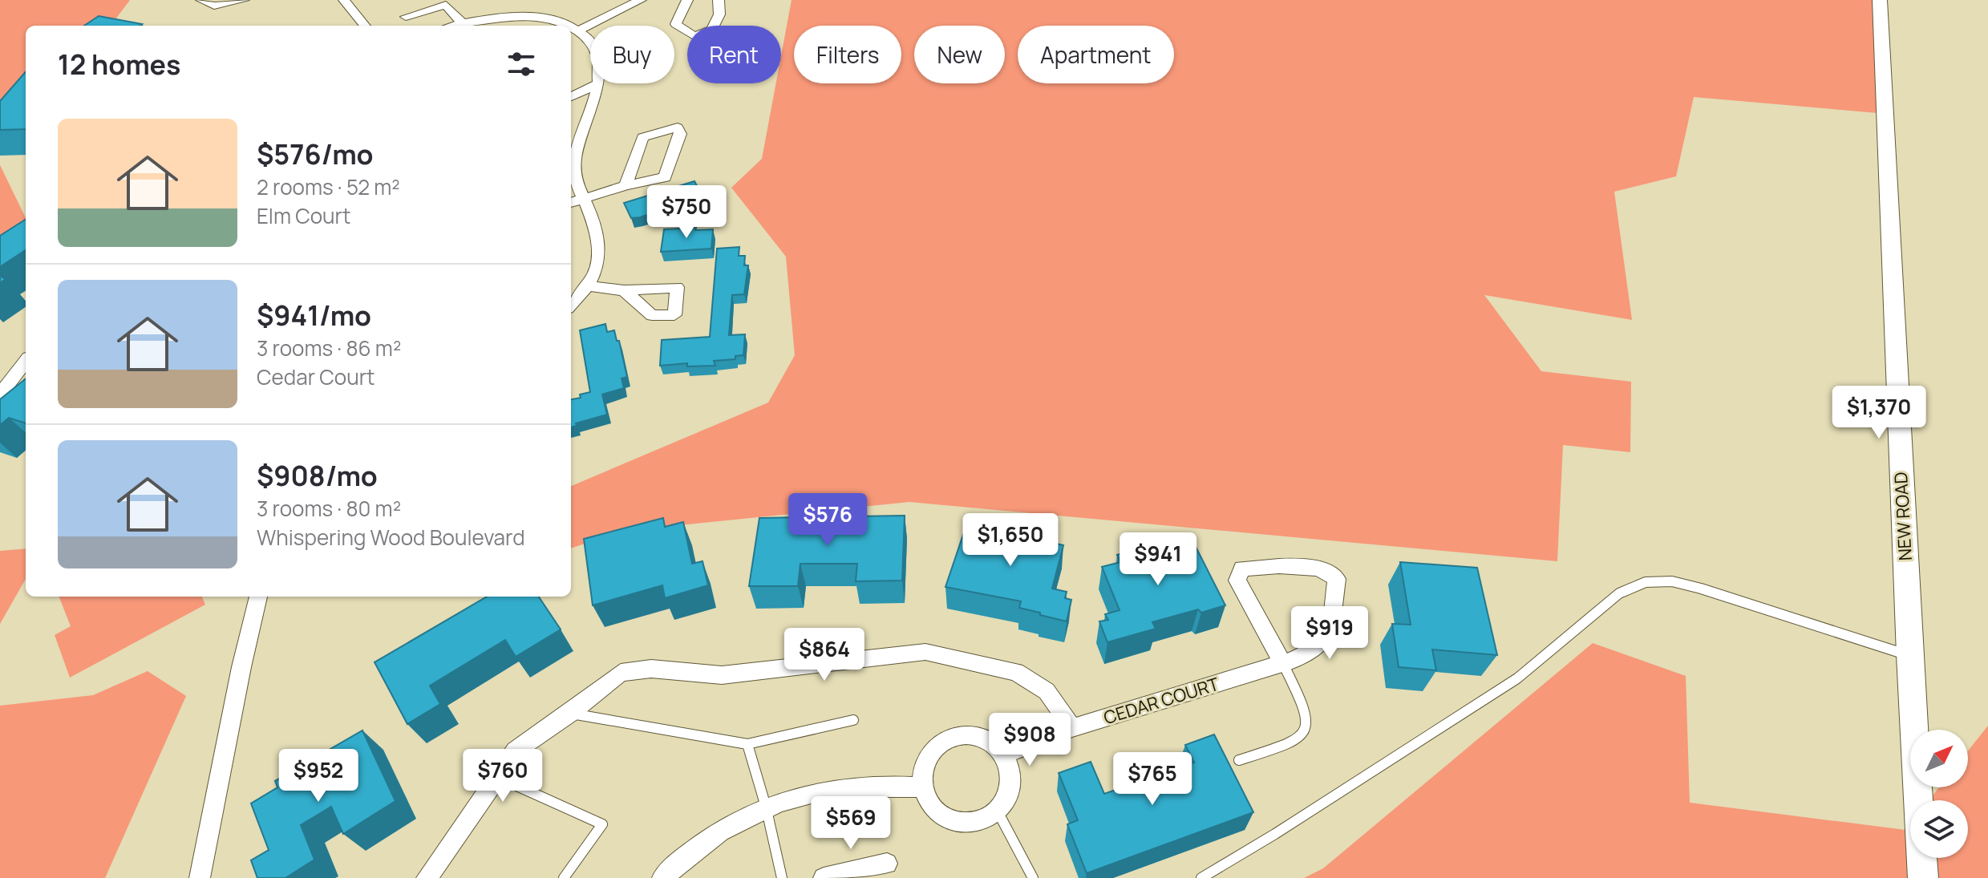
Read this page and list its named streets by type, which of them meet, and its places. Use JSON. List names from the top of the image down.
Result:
{
  "streets": {
    "street": ["NEW ROAD", "CEDAR COURT"]
  },
  "north": "top right",
  "page": {
    "chip": [
      "Buy",
      "Rent",
      "Filters",
      "New",
      "Apartment"
    ],
    "heading": "12 homes",
    "list": [
      {
        "name": "$576/mo",
        "note": "2 rooms · 52 m² · Elm Court"
      },
      {
        "name": "$941/mo",
        "note": "3 rooms · 86 m² · Cedar Court"
      },
      {
        "name": "$908/mo",
        "note": "3 rooms · 80 m² · Whispering Wood Boulevard"
      }
    ],
    "price": [
      "$750",
      "$1,370",
      "$576",
      "$1,650",
      "$941",
      "$919",
      "$864",
      "$908",
      "$952",
      "$760",
      "$765",
      "$569"
    ]
  }
}
